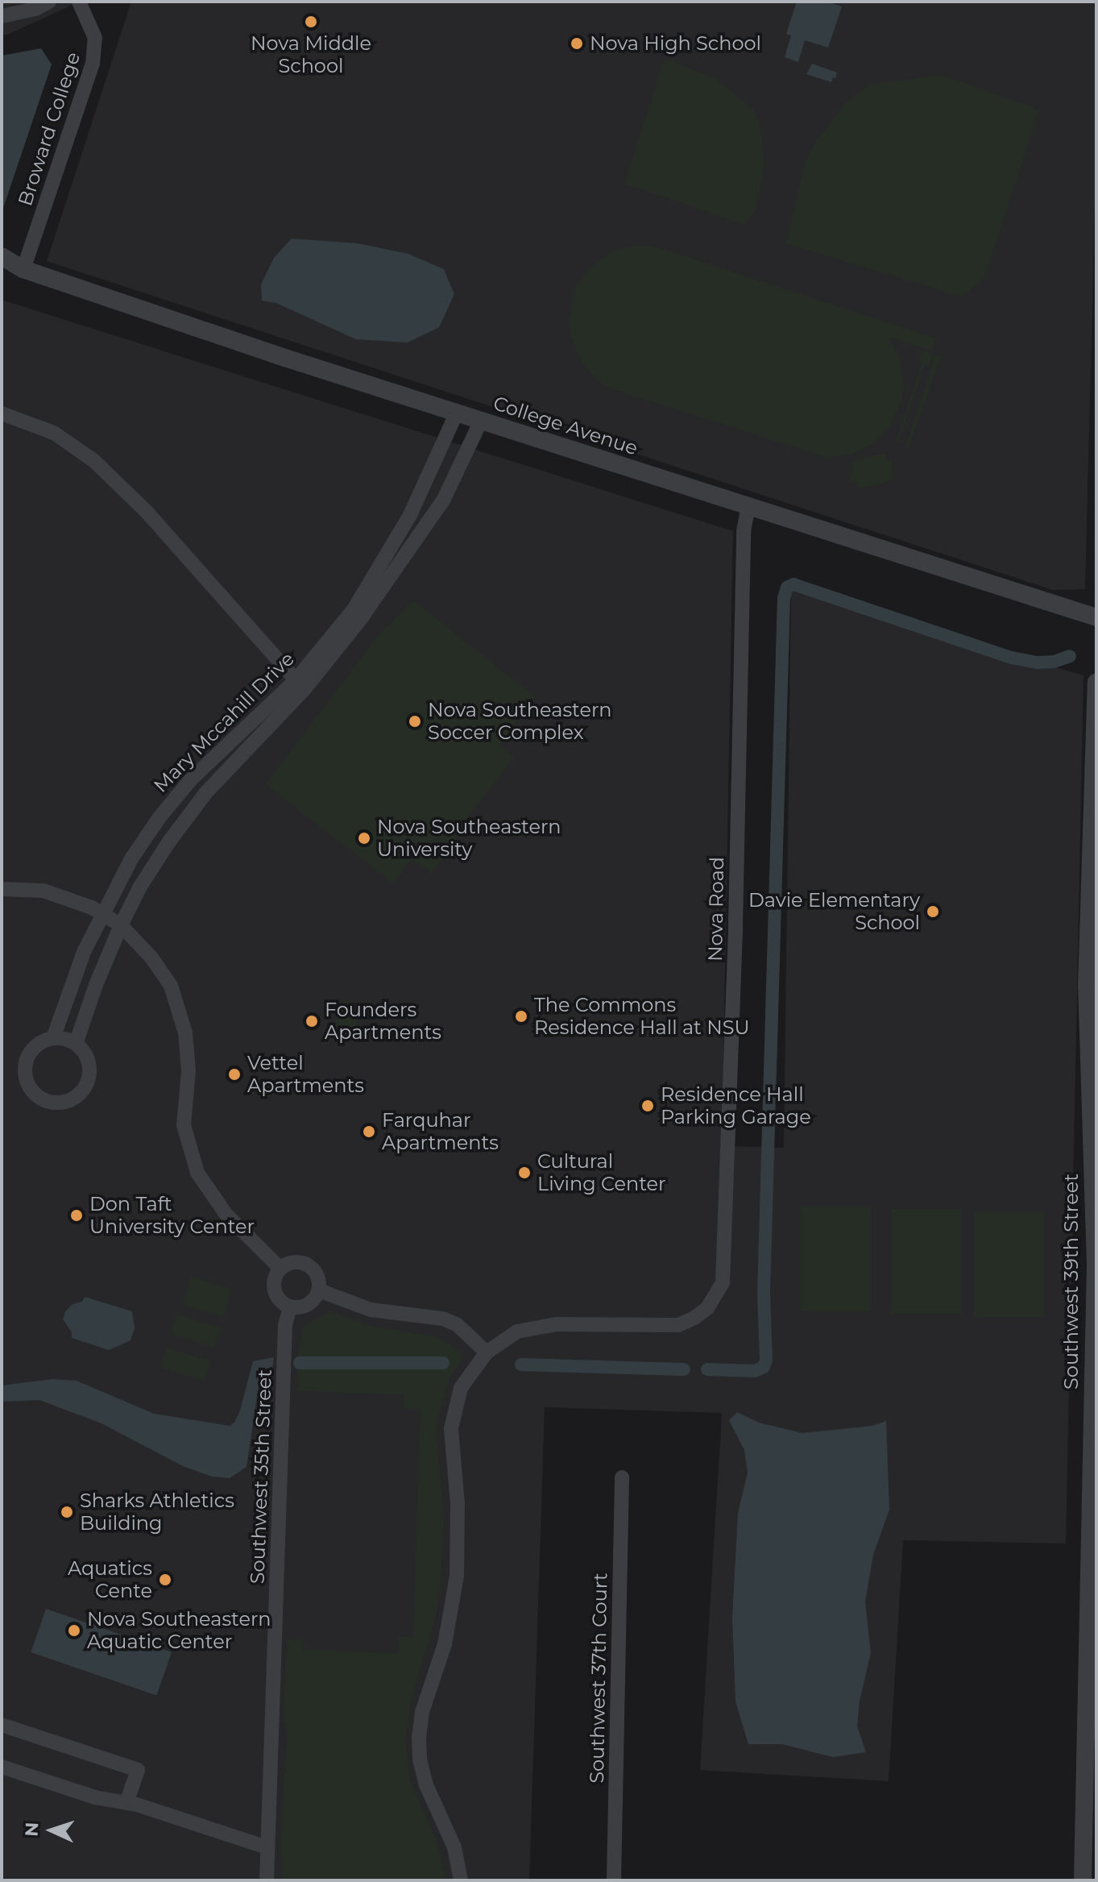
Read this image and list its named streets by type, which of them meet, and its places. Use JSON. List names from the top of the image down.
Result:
{
  "streets": {
    "street": [
      "Broward College",
      "College Avenue",
      "Mary Mccahill Drive",
      "Nova Road",
      "Southwest 39th Street",
      "Southwest 35th Street",
      "Southwest 37th Court"
    ]
  },
  "crossings": [
    ["Broward College", "College Avenue"],
    ["College Avenue", "Mary Mccahill Drive"],
    ["College Avenue", "Nova Road"]
  ],
  "places": [
    "Nova Middle School",
    "Nova High School",
    "Nova Southeastern Soccer Complex",
    "Nova Southeastern University",
    "Davie Elementary School",
    "The Commons Residence Hall at NSU",
    "Founders Apartments",
    "Vettel Apartments",
    "Residence Hall Parking Garage",
    "Farquhar Apartments",
    "Cultural Living Center",
    "Don Taft University Center",
    "Sharks Athletics Building",
    "Aquatics Cente",
    "Nova Southeastern Aquatic Center"
  ],
  "north": "left"
}
